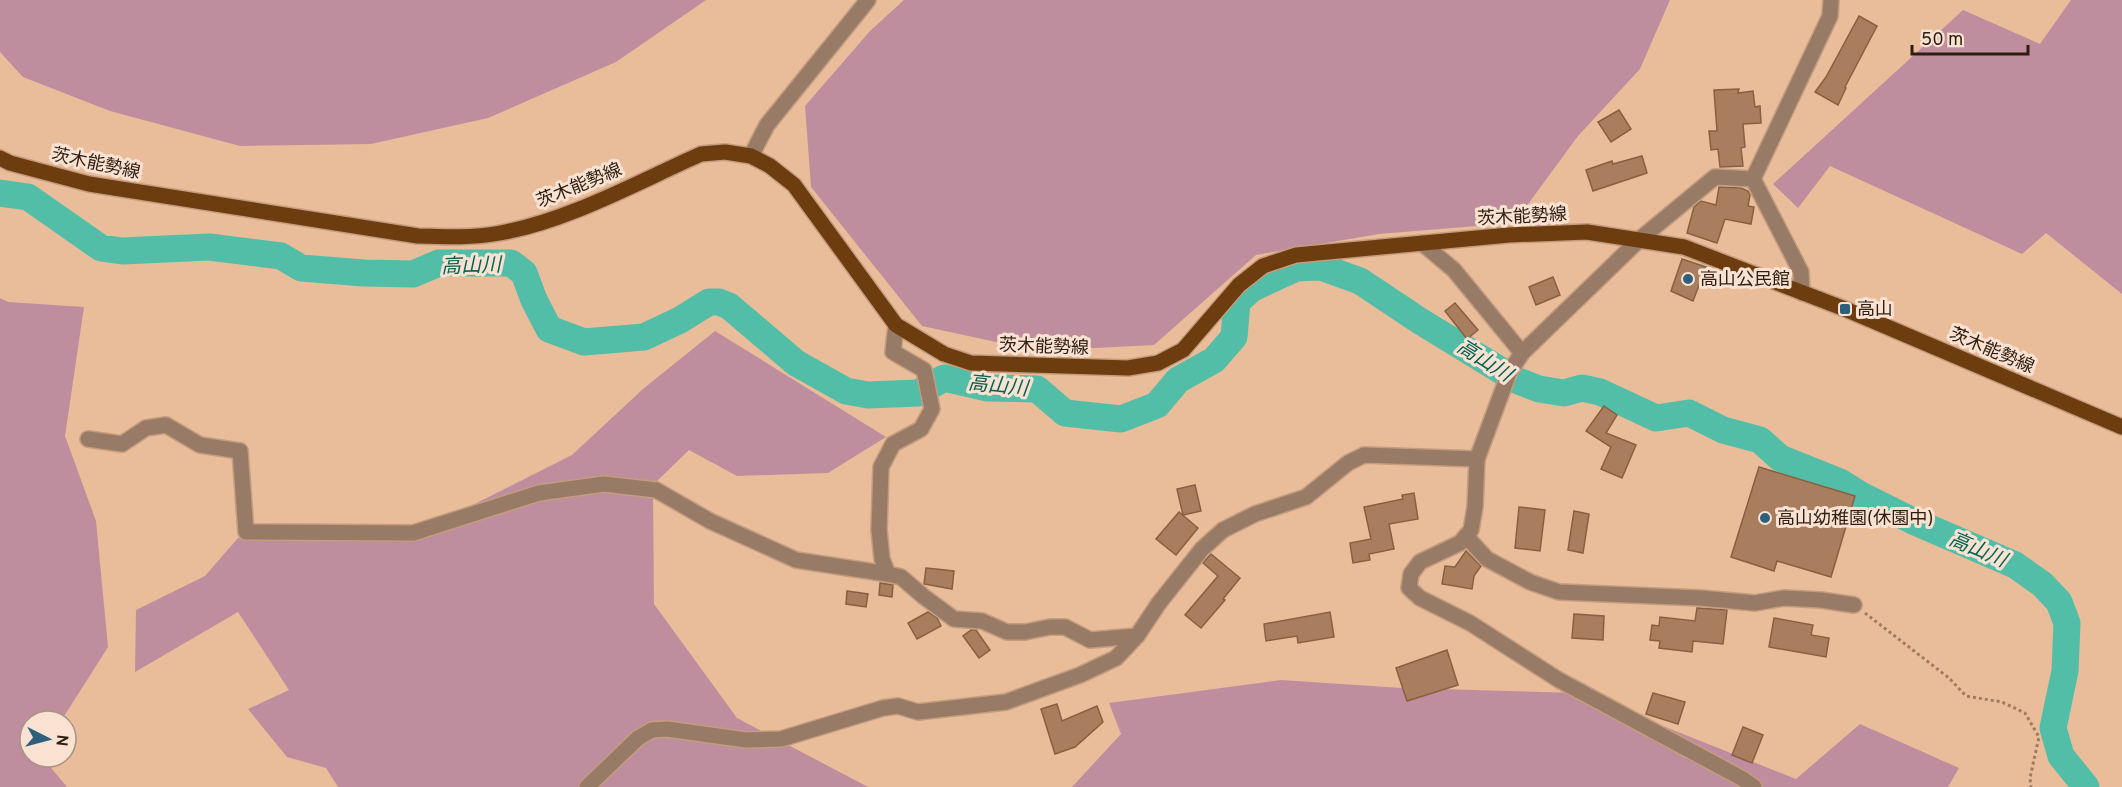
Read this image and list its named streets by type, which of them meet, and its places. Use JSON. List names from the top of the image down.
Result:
{
  "streets": {
    "main road": ["茨木能勢線"]
  },
  "water": ["高山川"],
  "places": {
    "other": ["高山公民館", "高山幼稚園(休園中)"],
    "transit": ["高山"]
  },
  "scale_bar": "50 m",
  "north": "right"
}
